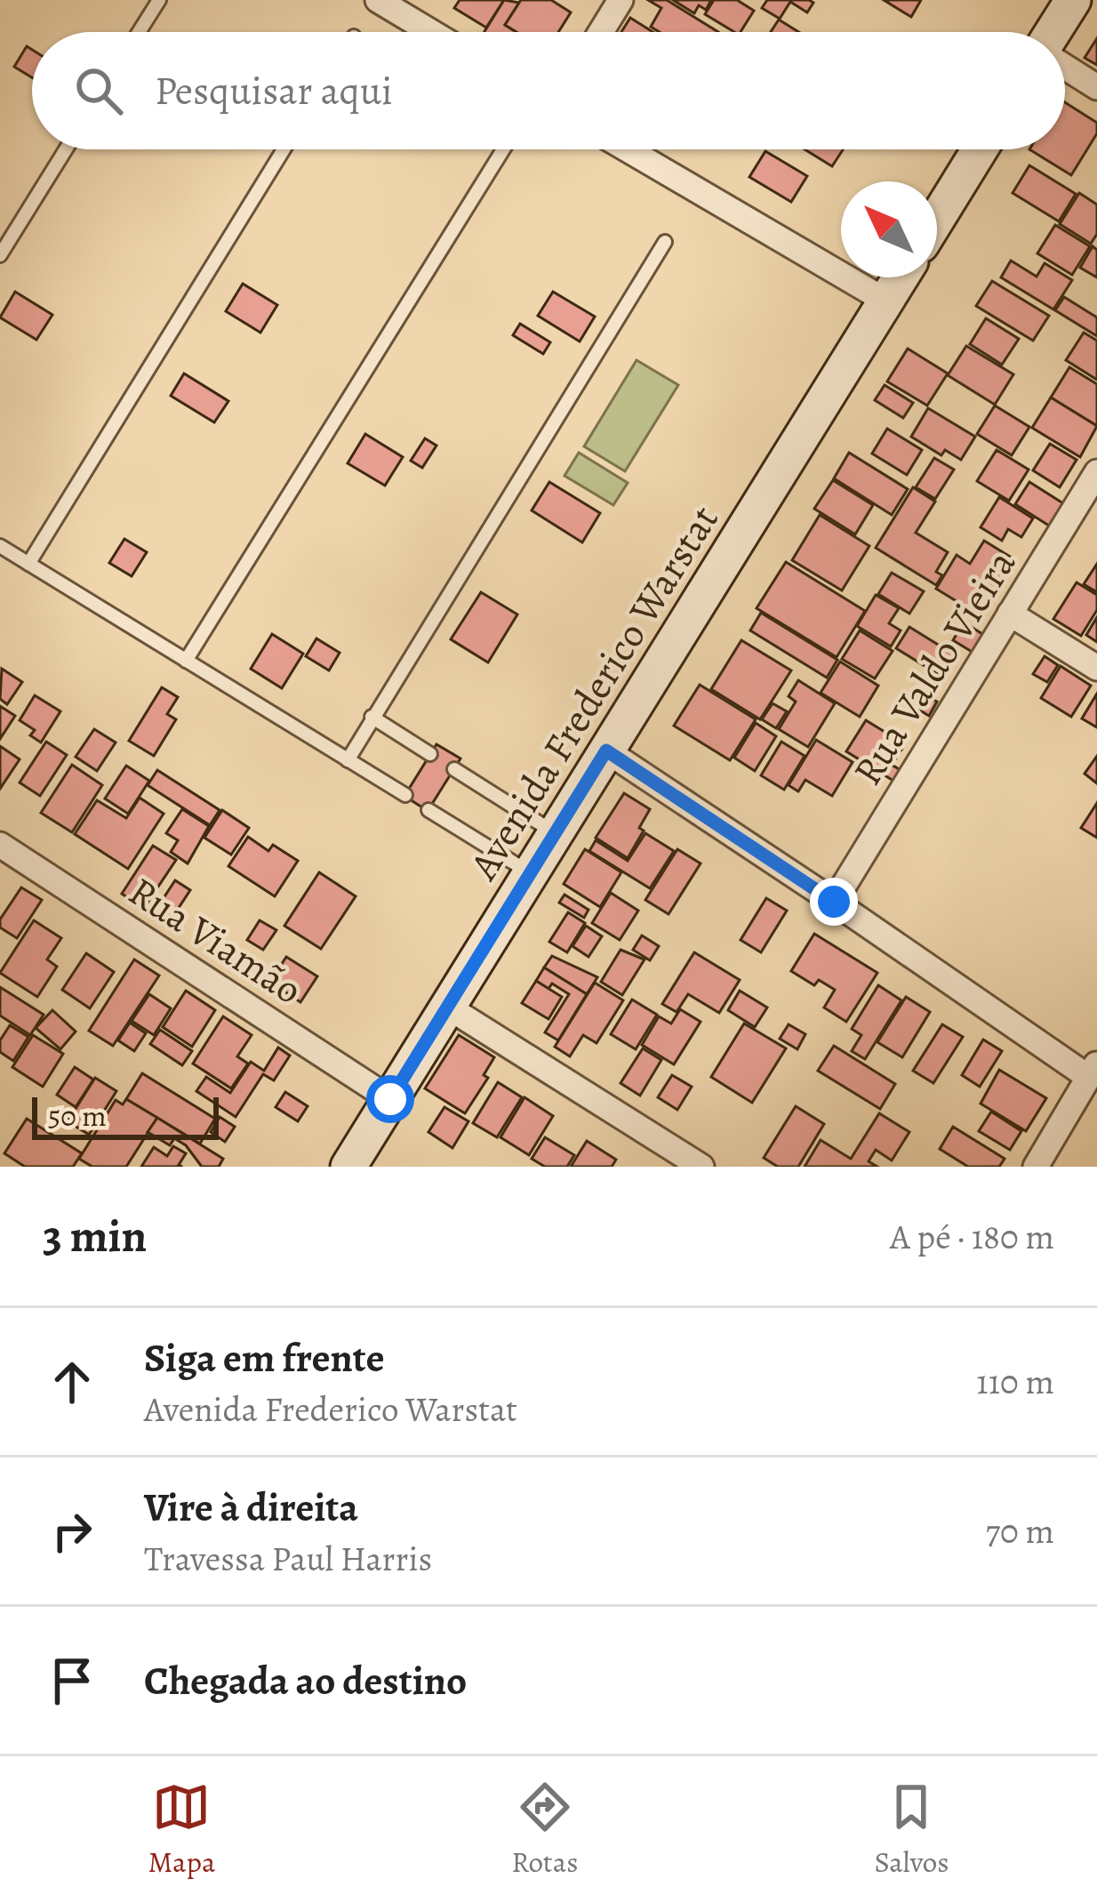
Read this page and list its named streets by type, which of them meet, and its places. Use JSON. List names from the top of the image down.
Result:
{
  "streets": {
    "street": ["Rua Valdo Vieira", "Avenida Frederico Warstat", "Rua Viamão"]
  },
  "crossings": [
    ["Avenida Frederico Warstat", "Rua Viamão"]
  ],
  "scale_bar": "50 m",
  "north": "top left",
  "page": {
    "search": "Pesquisar aqui",
    "scale": "50 m",
    "heading": ["3 min", "A pé · 180 m"],
    "list": [
      ["Siga em frente", "Avenida Frederico Warstat", "110 m"],
      ["Vire à direita", "Travessa Paul Harris", "70 m"],
      "Chegada ao destino"
    ],
    "nav": ["Mapa", "Rotas", "Salvos"]
  }
}
